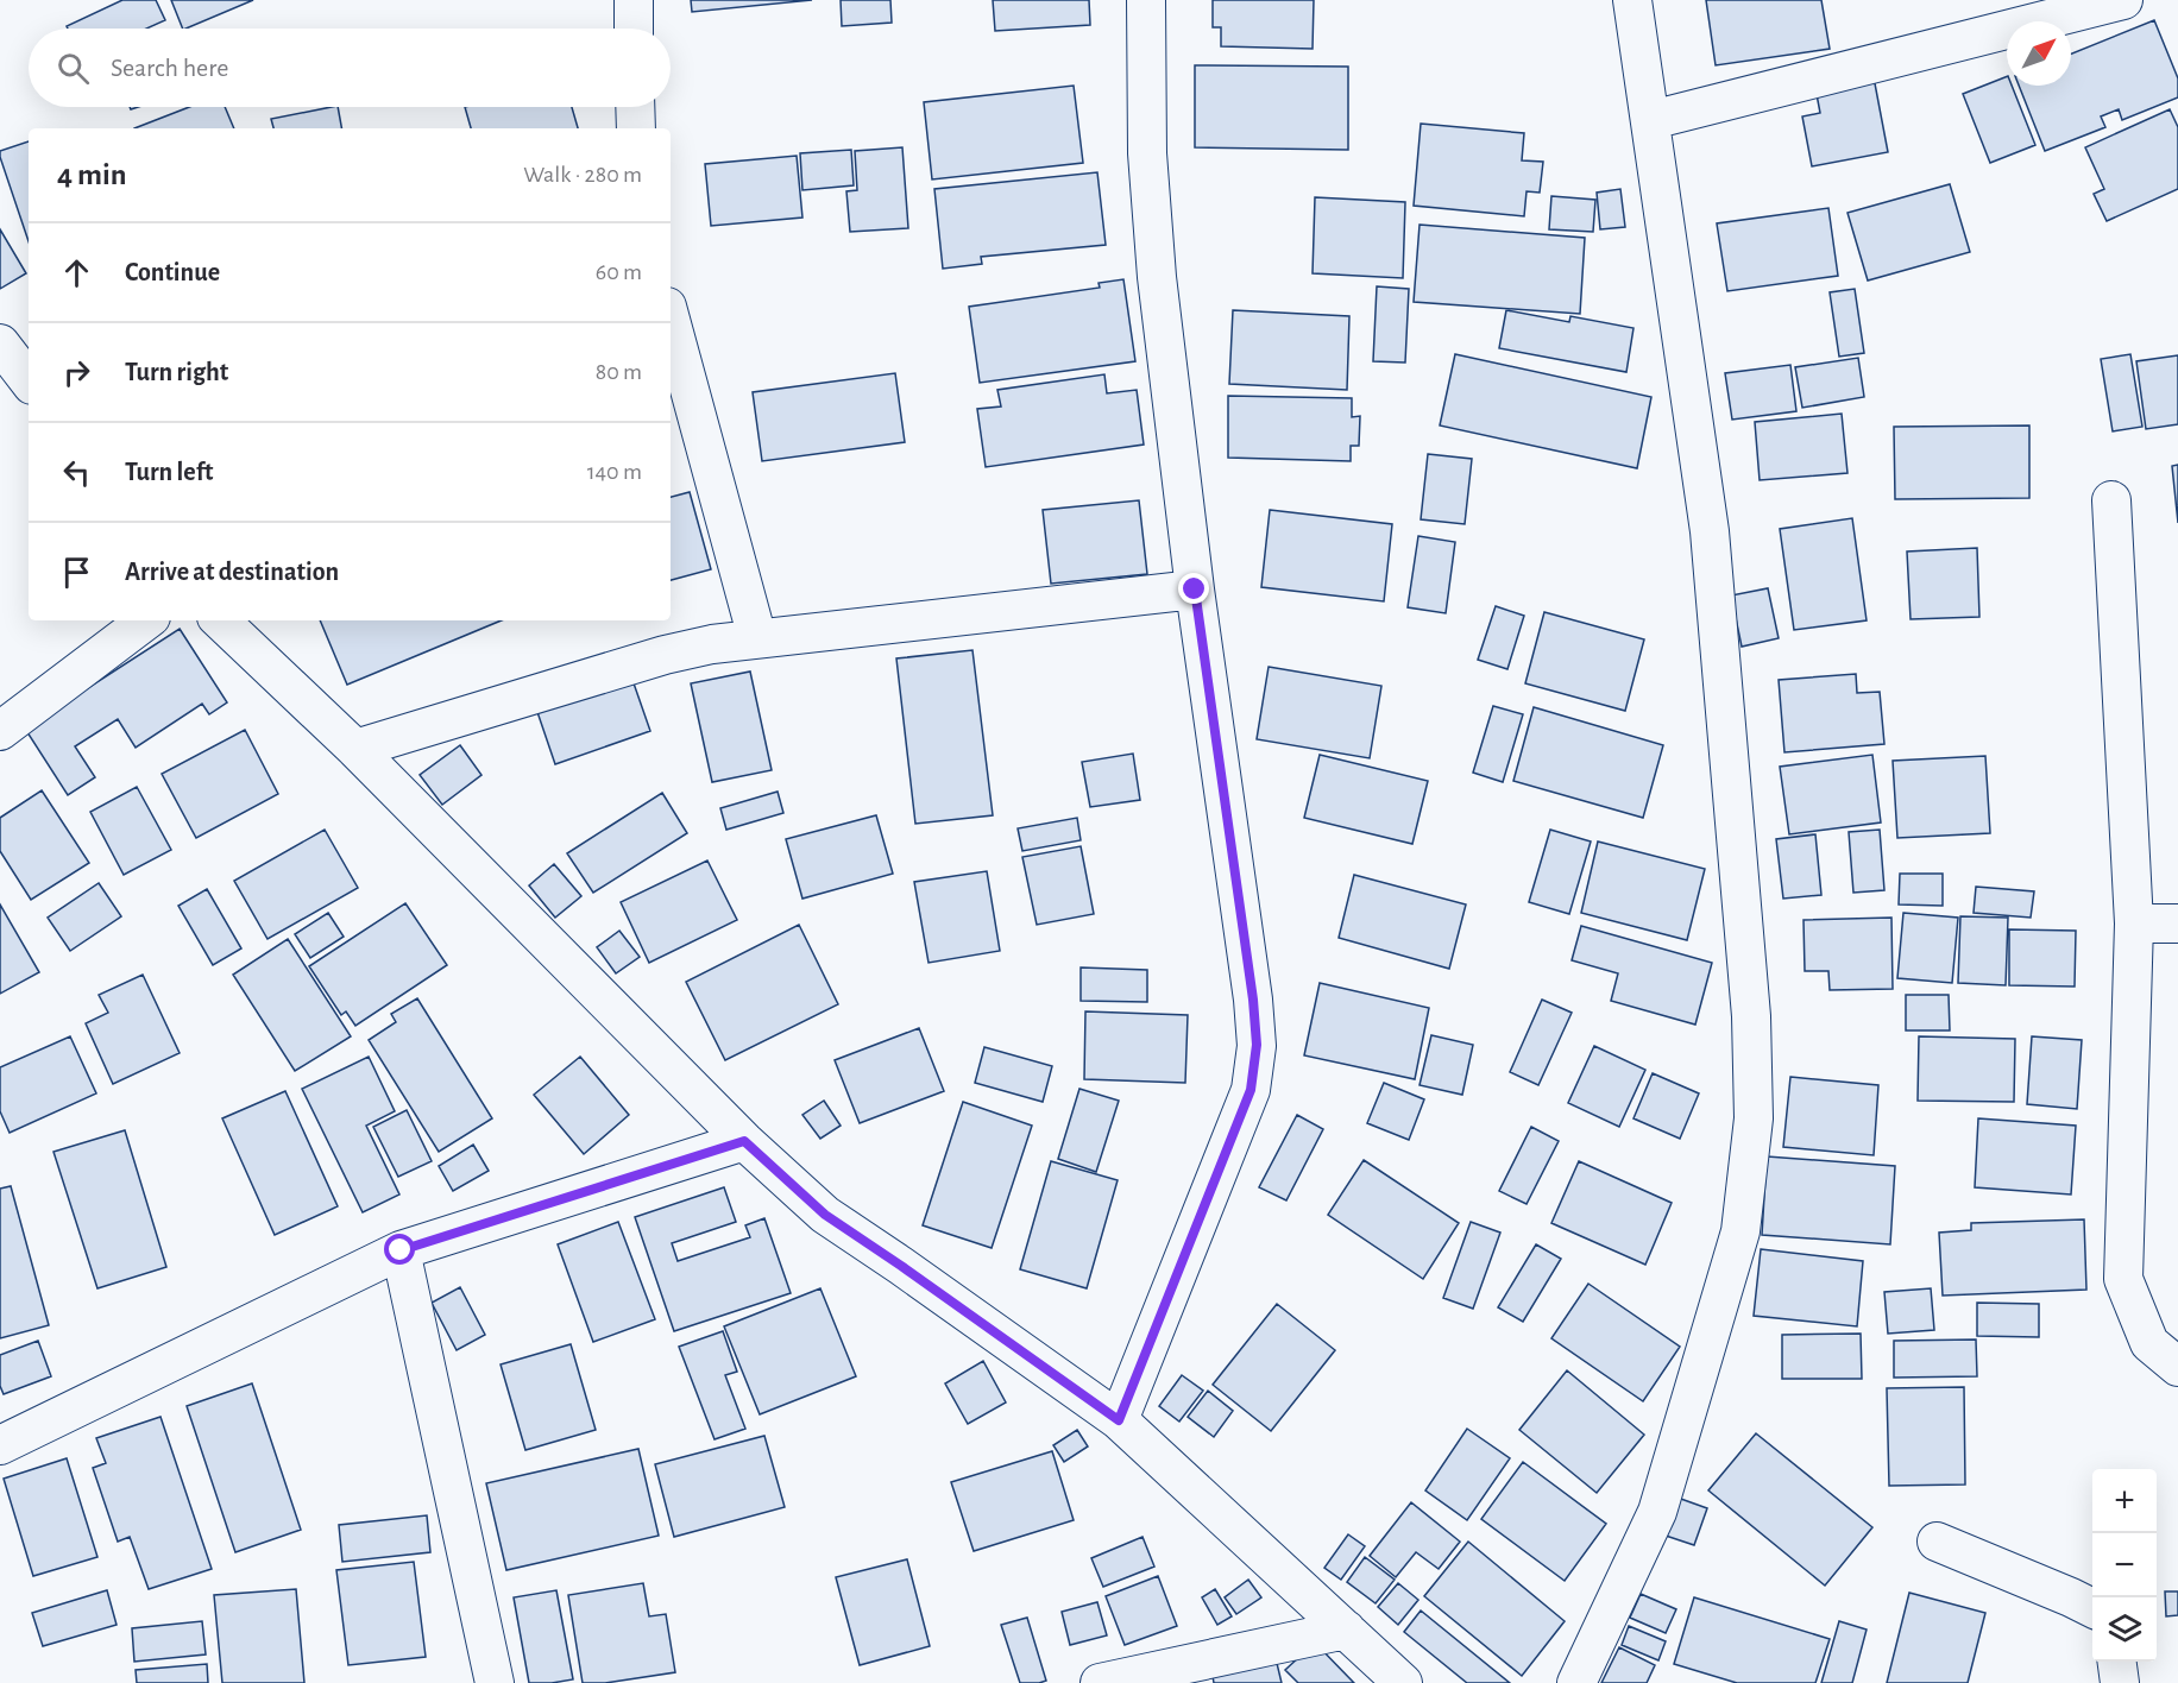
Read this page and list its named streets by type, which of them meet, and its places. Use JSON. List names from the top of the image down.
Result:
{
  "north": "top right",
  "page": {
    "search": "Search here",
    "heading": ["4 min", "Walk · 280 m"],
    "list": [
      ["Continue", "60 m"],
      ["Turn right", "80 m"],
      ["Turn left", "140 m"],
      "Arrive at destination"
    ],
    "map_buttons": ["+", "−"]
  }
}
